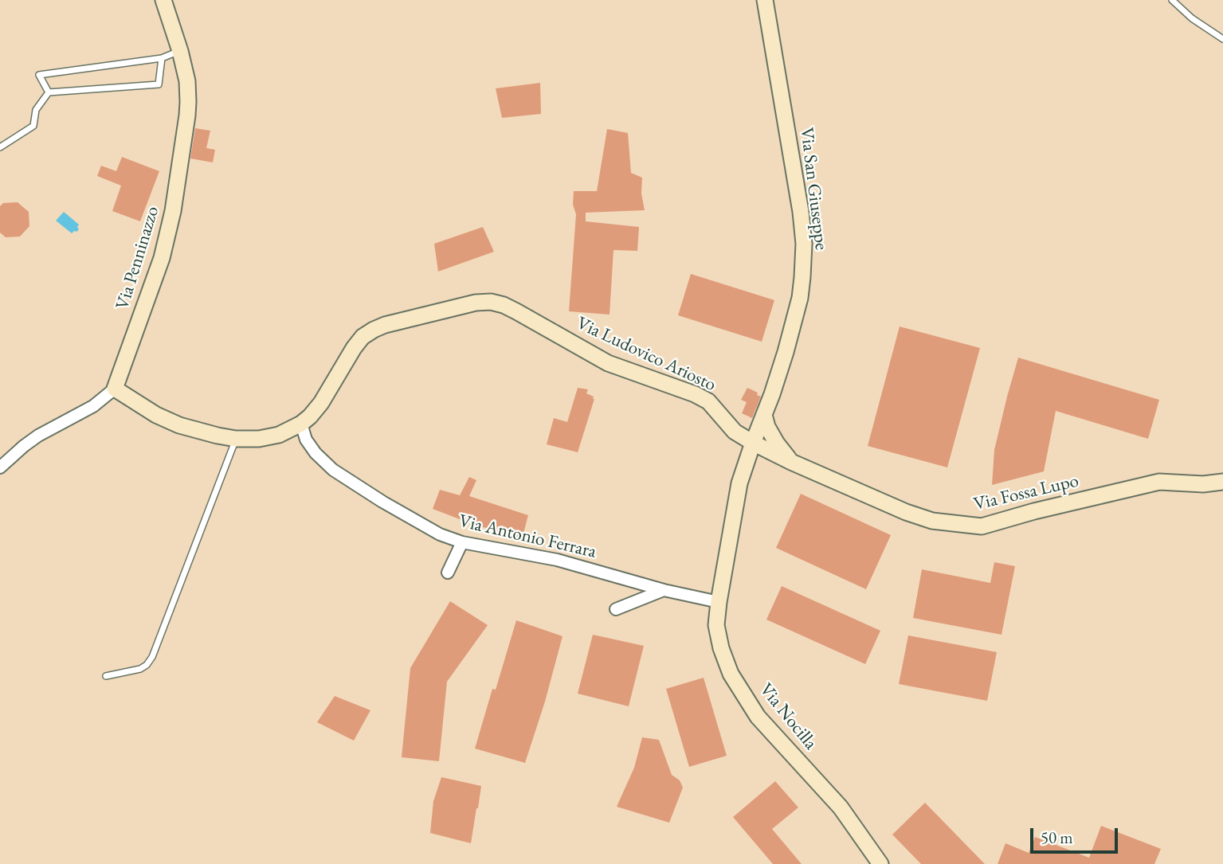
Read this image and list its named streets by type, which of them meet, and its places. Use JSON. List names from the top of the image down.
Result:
{
  "streets": {
    "street": [
      "Via San Giuseppe",
      "Via Penninazzo",
      "Via Ludovico Ariosto",
      "Via Fossa Lupo",
      "Via Antonio Ferrara",
      "Via Nocilla"
    ]
  },
  "crossings": [
    ["Via San Giuseppe", "Via Ludovico Ariosto"],
    ["Via San Giuseppe", "Via Fossa Lupo"],
    ["Via San Giuseppe", "Via Nocilla"],
    ["Via Penninazzo", "Via Ludovico Ariosto"],
    ["Via Ludovico Ariosto", "Via Fossa Lupo"],
    ["Via Ludovico Ariosto", "Via Antonio Ferrara"],
    ["Via Ludovico Ariosto", "Via Nocilla"],
    ["Via Fossa Lupo", "Via Nocilla"],
    ["Via Antonio Ferrara", "Via Nocilla"]
  ],
  "scale_bar": "50 m"
}
